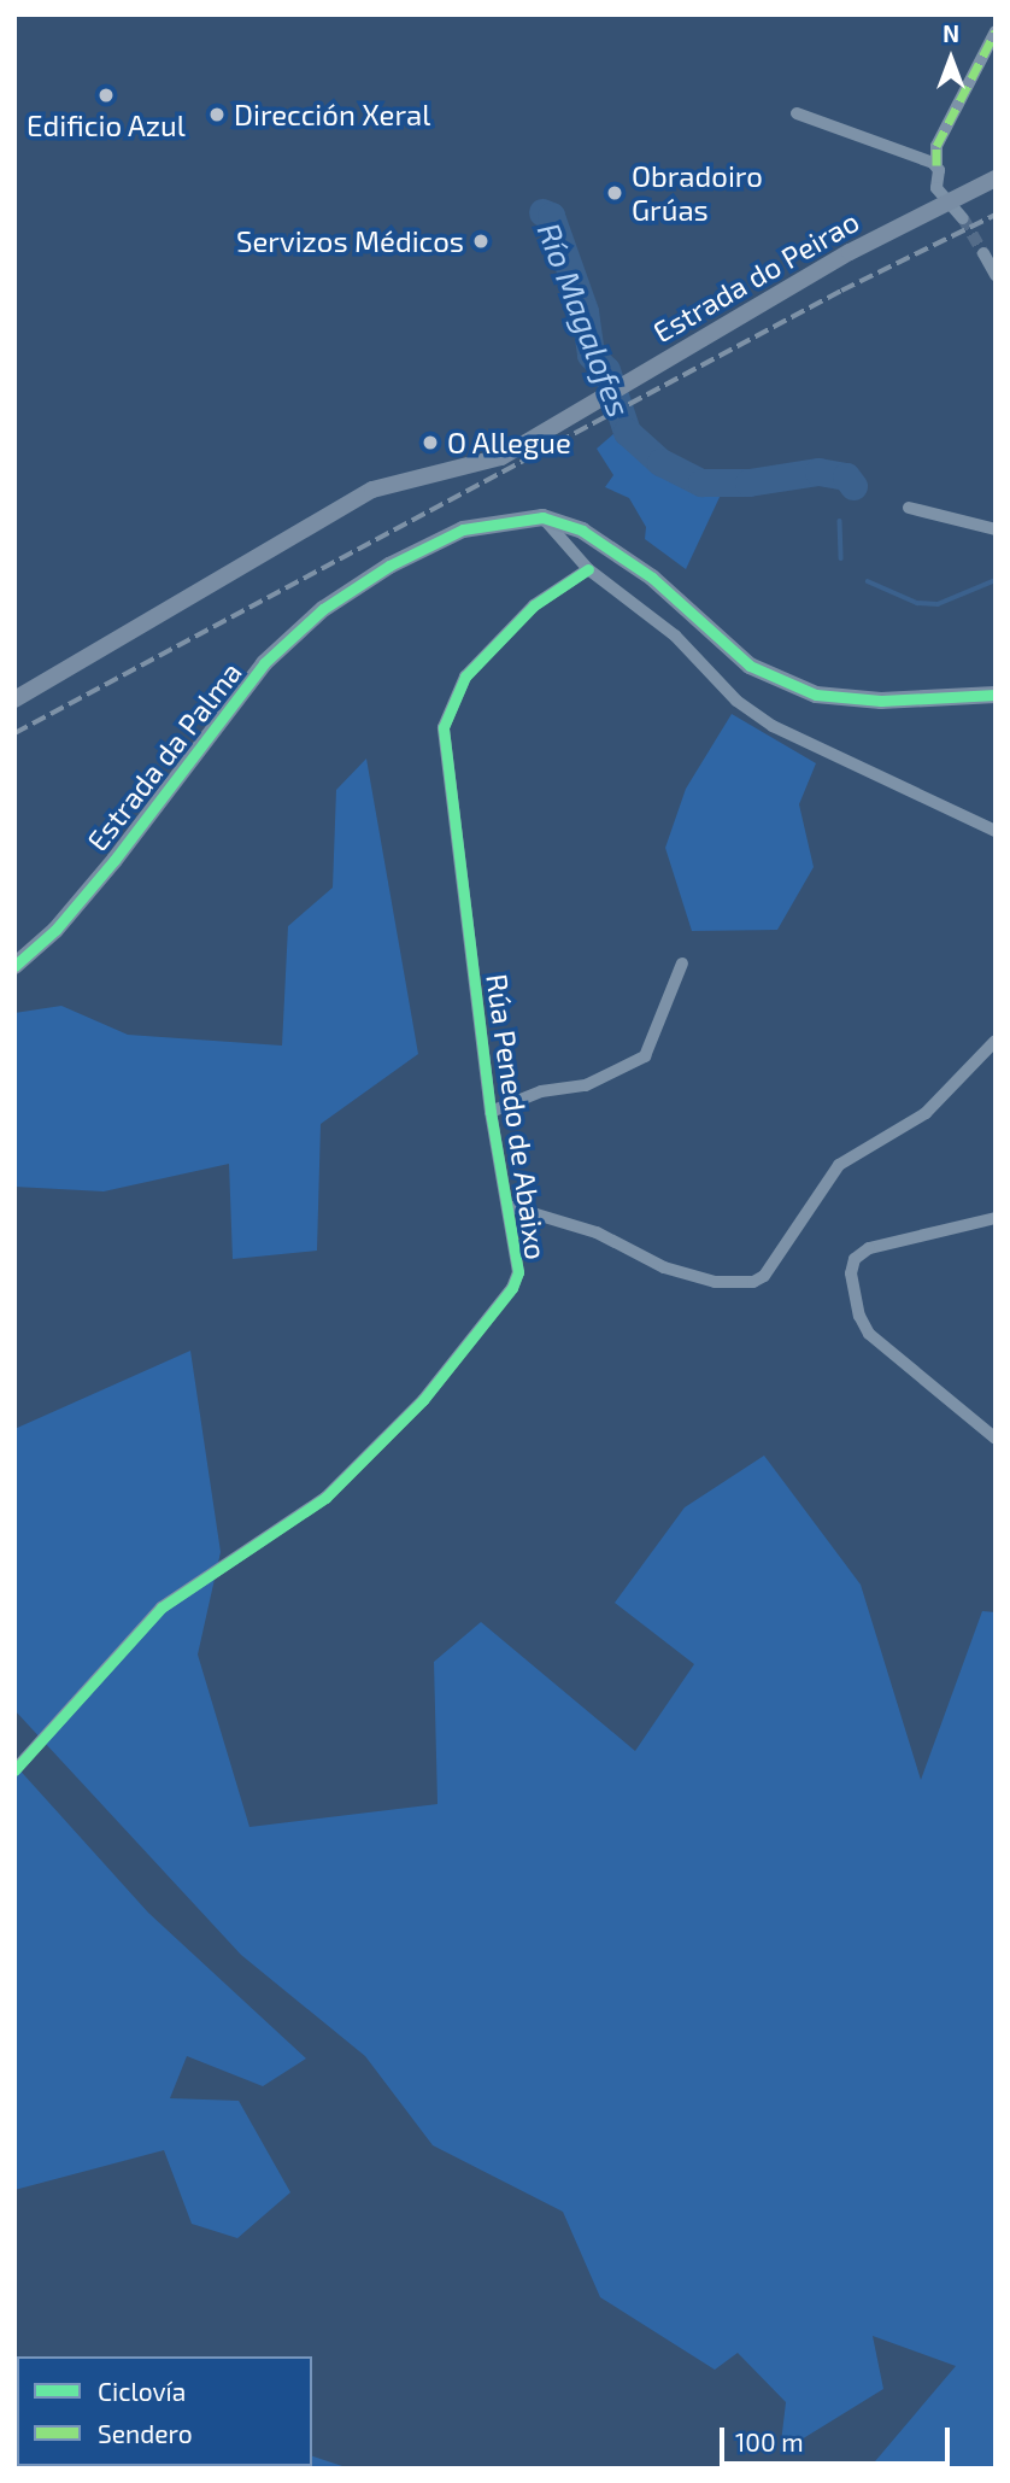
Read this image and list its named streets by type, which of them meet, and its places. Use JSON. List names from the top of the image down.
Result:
{
  "streets": {
    "street": ["Estrada do Peirao", "Estrada da Palma", "Rúa Penedo de Abaixo"]
  },
  "water": ["Río Magalofes"],
  "places": [
    "Edificio Azul",
    "Dirección Xeral",
    "Obradoiro Grúas",
    "Servizos Médicos",
    "O Allegue"
  ],
  "legend": ["Ciclovía", "Sendero"],
  "scale_bar": "100 m",
  "north": "top"
}
